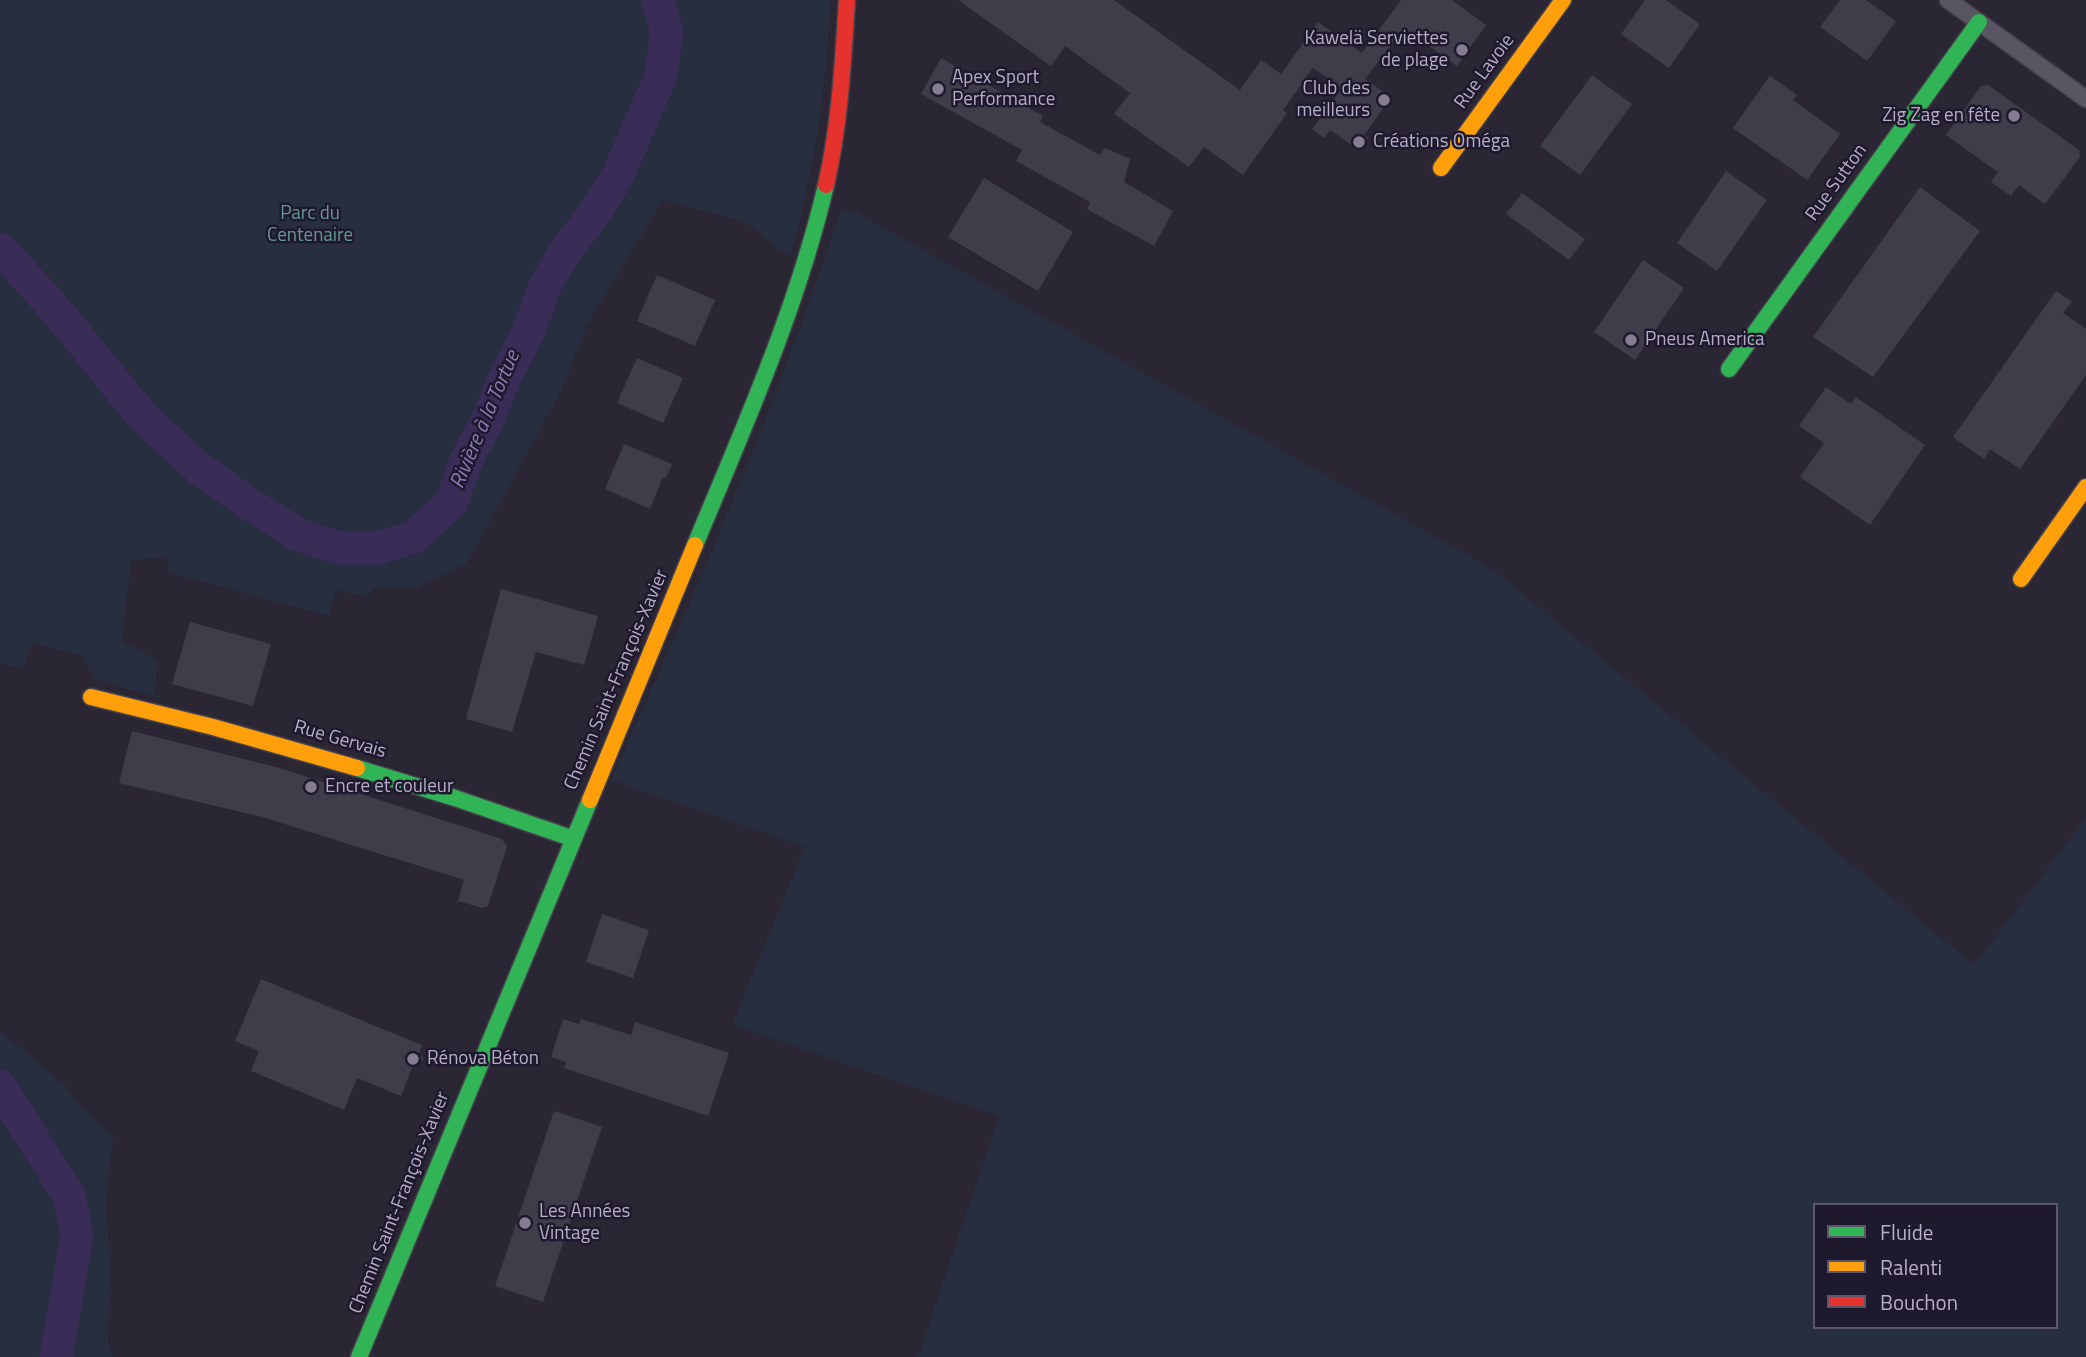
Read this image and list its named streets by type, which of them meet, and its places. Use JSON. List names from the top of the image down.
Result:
{
  "streets": {
    "street": [
      "Rue Lavoie",
      "Rue Sutton",
      "Chemin Saint-François-Xavier",
      "Rue Gervais"
    ]
  },
  "crossings": [
    ["Chemin Saint-François-Xavier", "Rue Gervais"]
  ],
  "water": ["Rivière à la Tortue"],
  "parks": ["Parc du Centenaire"],
  "places": [
    "Kawelä Serviettes de plage",
    "Apex Sport Performance",
    "Club des meilleurs",
    "Zig Zag en fête",
    "Créations Oméga",
    "Pneus America",
    "Encre et couleur",
    "Rénova Béton",
    "Les Années Vintage"
  ],
  "legend": ["Fluide", "Ralenti", "Bouchon"]
}
